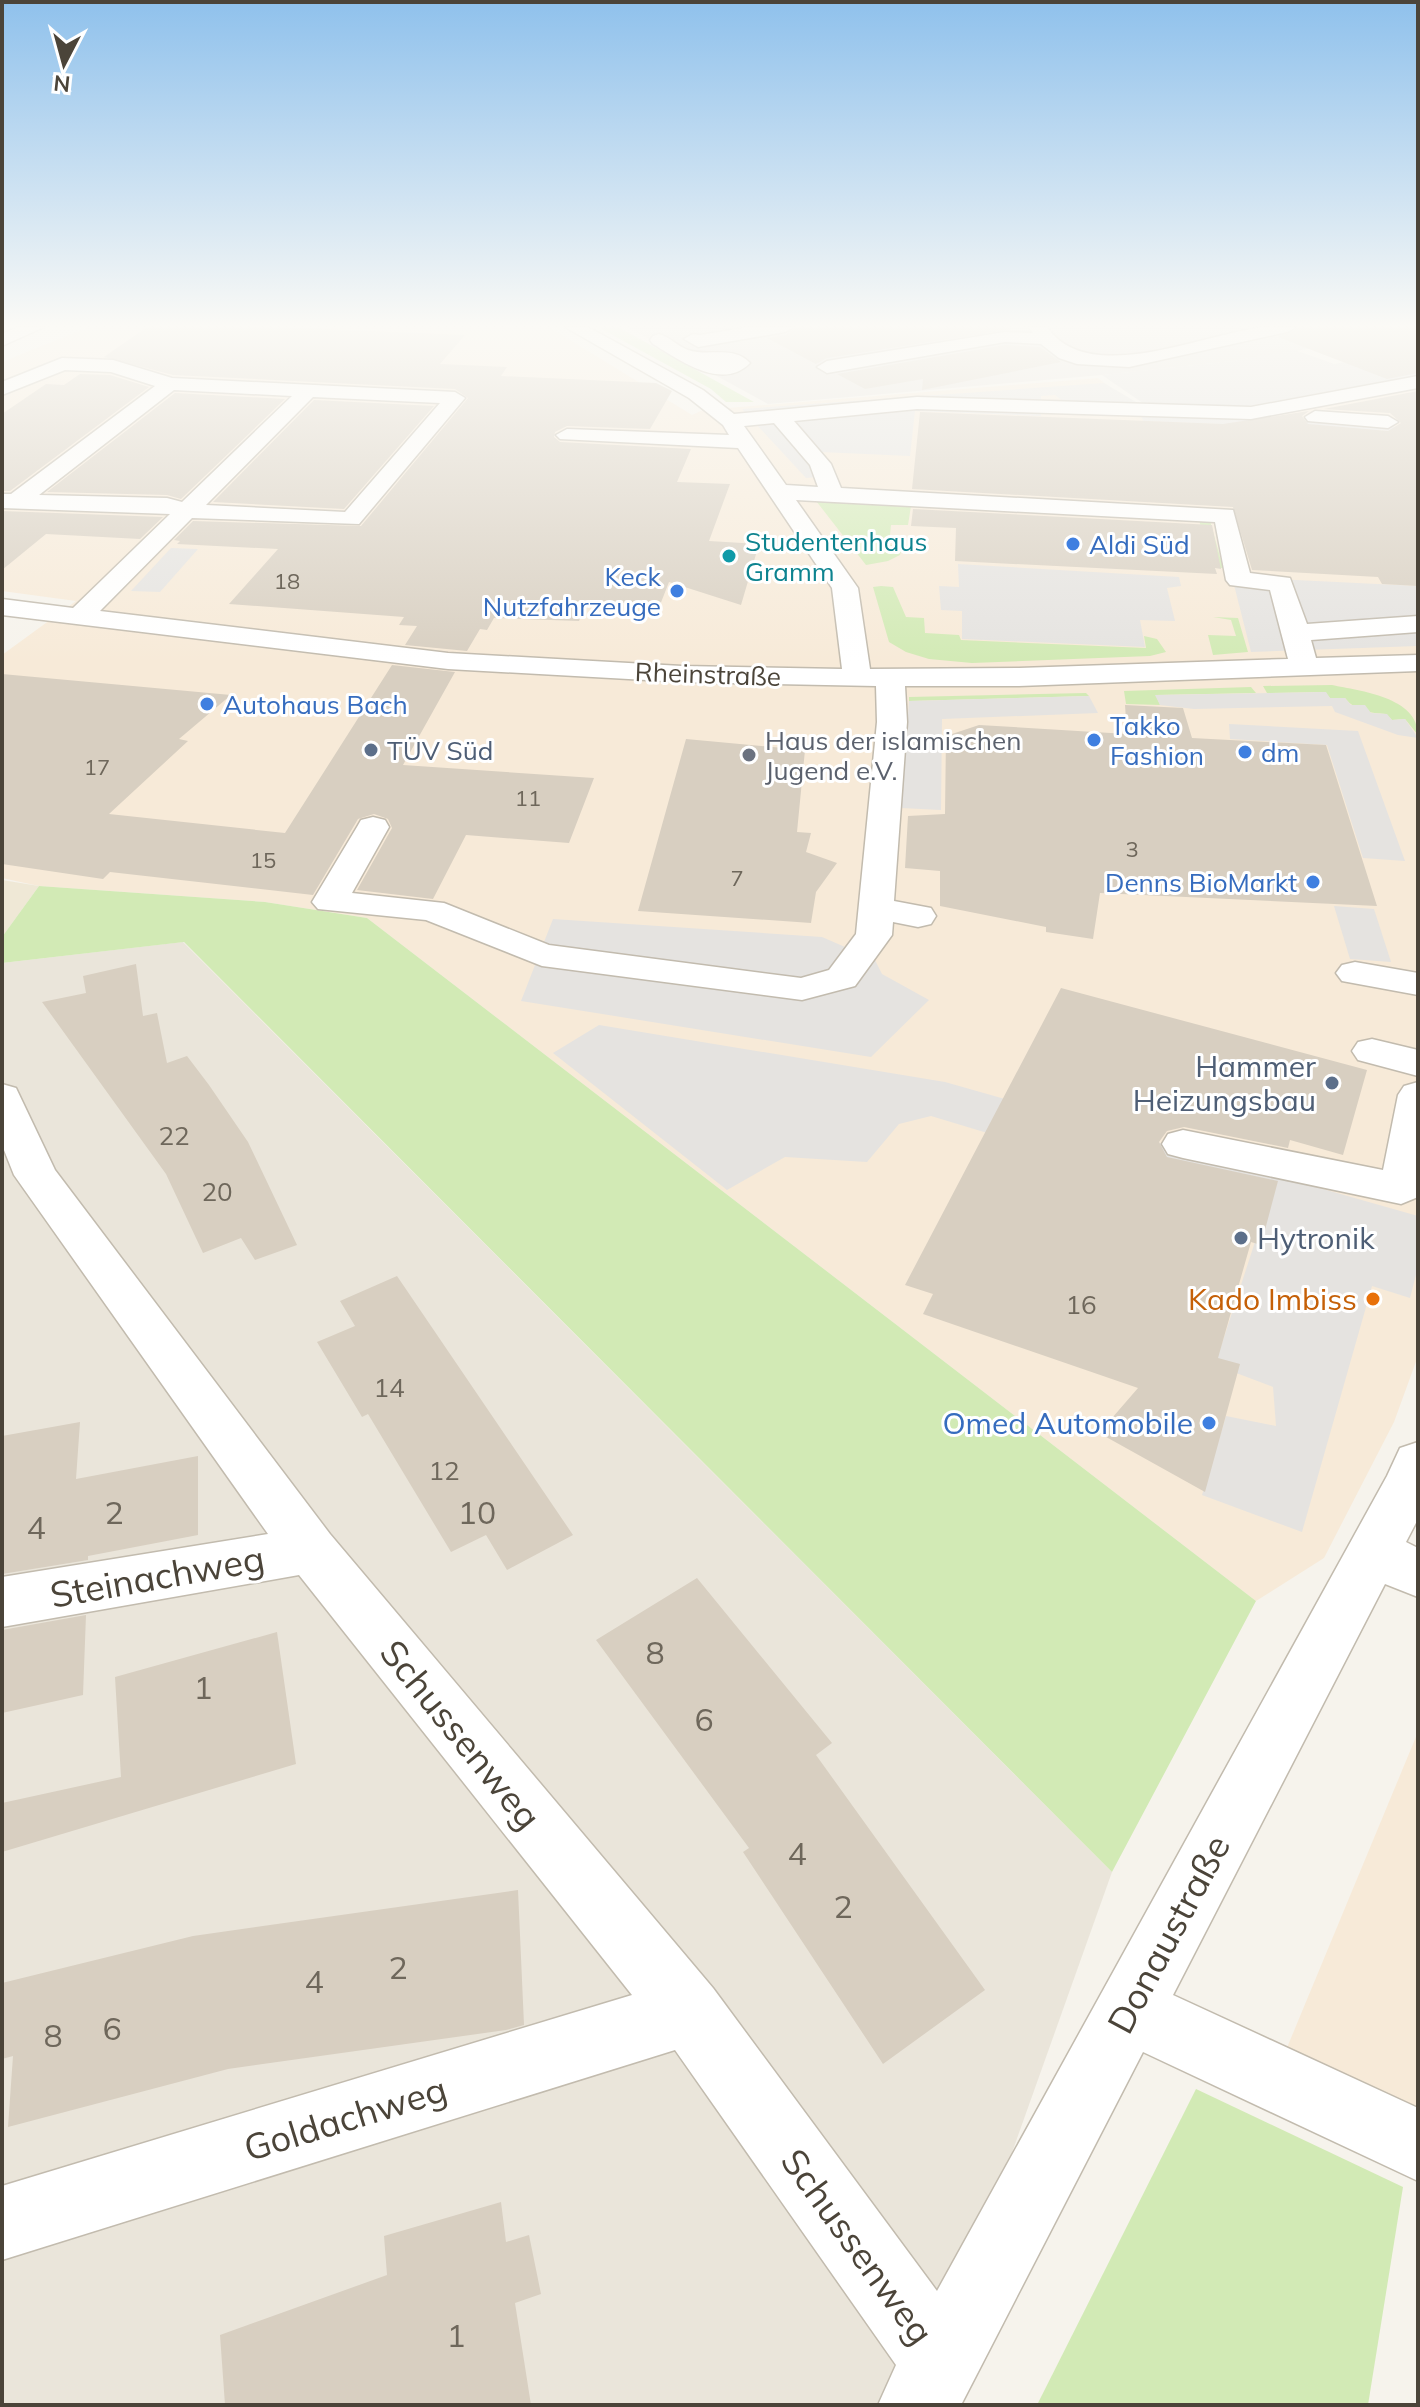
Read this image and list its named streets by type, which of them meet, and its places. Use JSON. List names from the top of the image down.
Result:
{
  "streets": {
    "street": [
      "Rheinstraße",
      "Steinachweg",
      "Schussenweg",
      "Donaustraße",
      "Goldachweg"
    ]
  },
  "crossings": [
    ["Steinachweg", "Schussenweg"],
    ["Schussenweg", "Donaustraße"],
    ["Schussenweg", "Goldachweg"]
  ],
  "places": [
    "Aldi Süd",
    "Studentenhaus Gramm",
    "Keck Nutzfahrzeuge",
    "Autohaus Bach",
    "Takko Fashion",
    "TÜV Süd",
    "dm",
    "Haus der islamischen Jugend e.V.",
    "Denns BioMarkt",
    "Hammer Heizungsbau",
    "Hytronik",
    "Kado Imbiss",
    "Omed Automobile"
  ],
  "house_numbers": [
    "18",
    "17",
    "11",
    "3",
    "15",
    "7",
    "22",
    "20",
    "16",
    "14",
    "12",
    "2",
    "10",
    "4",
    "8",
    "1",
    "6",
    "4",
    "2",
    "2",
    "4",
    "6",
    "8",
    "1"
  ],
  "north": "bottom"
}
